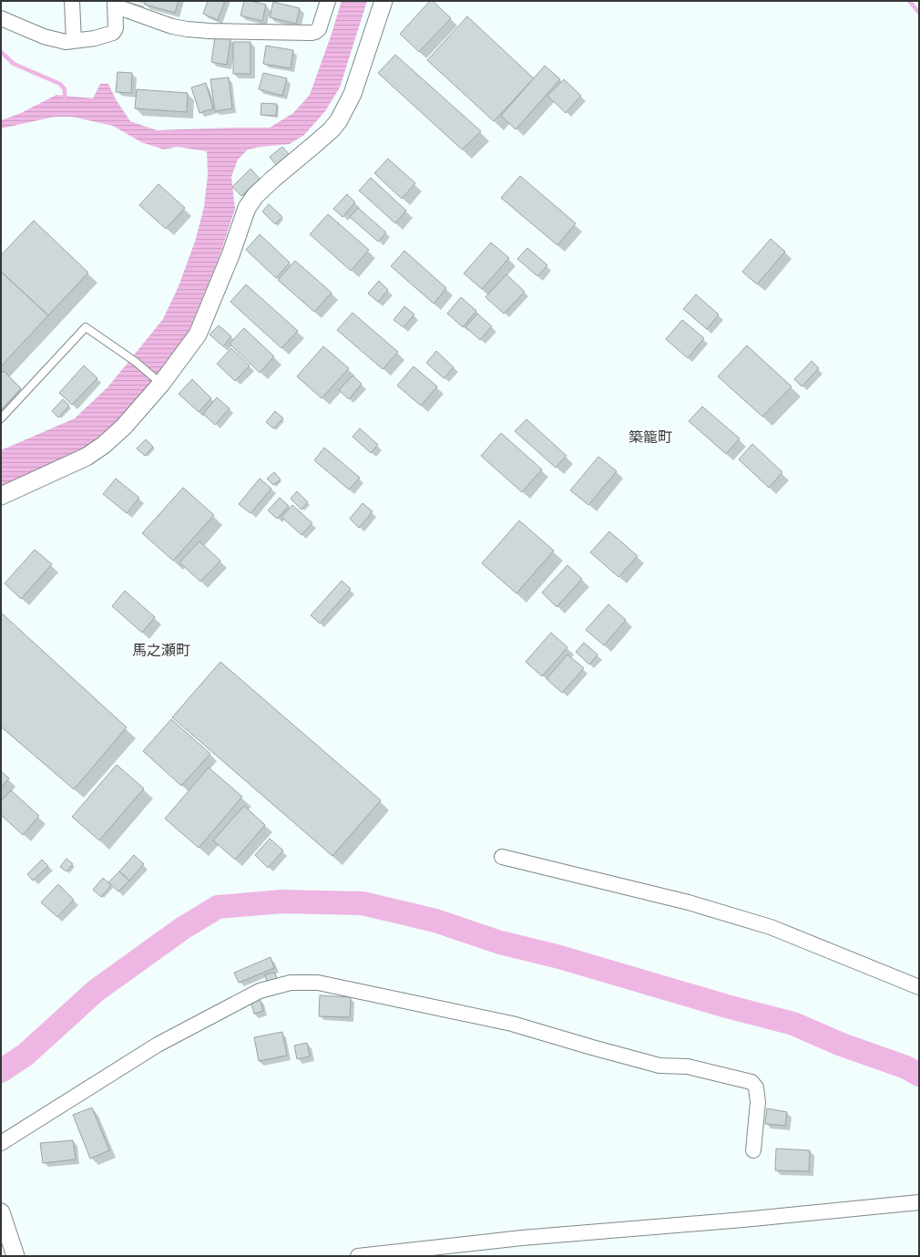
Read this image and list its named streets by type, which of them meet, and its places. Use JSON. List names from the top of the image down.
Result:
{
  "districts": ["築籠町", "馬之瀬町"]
}
